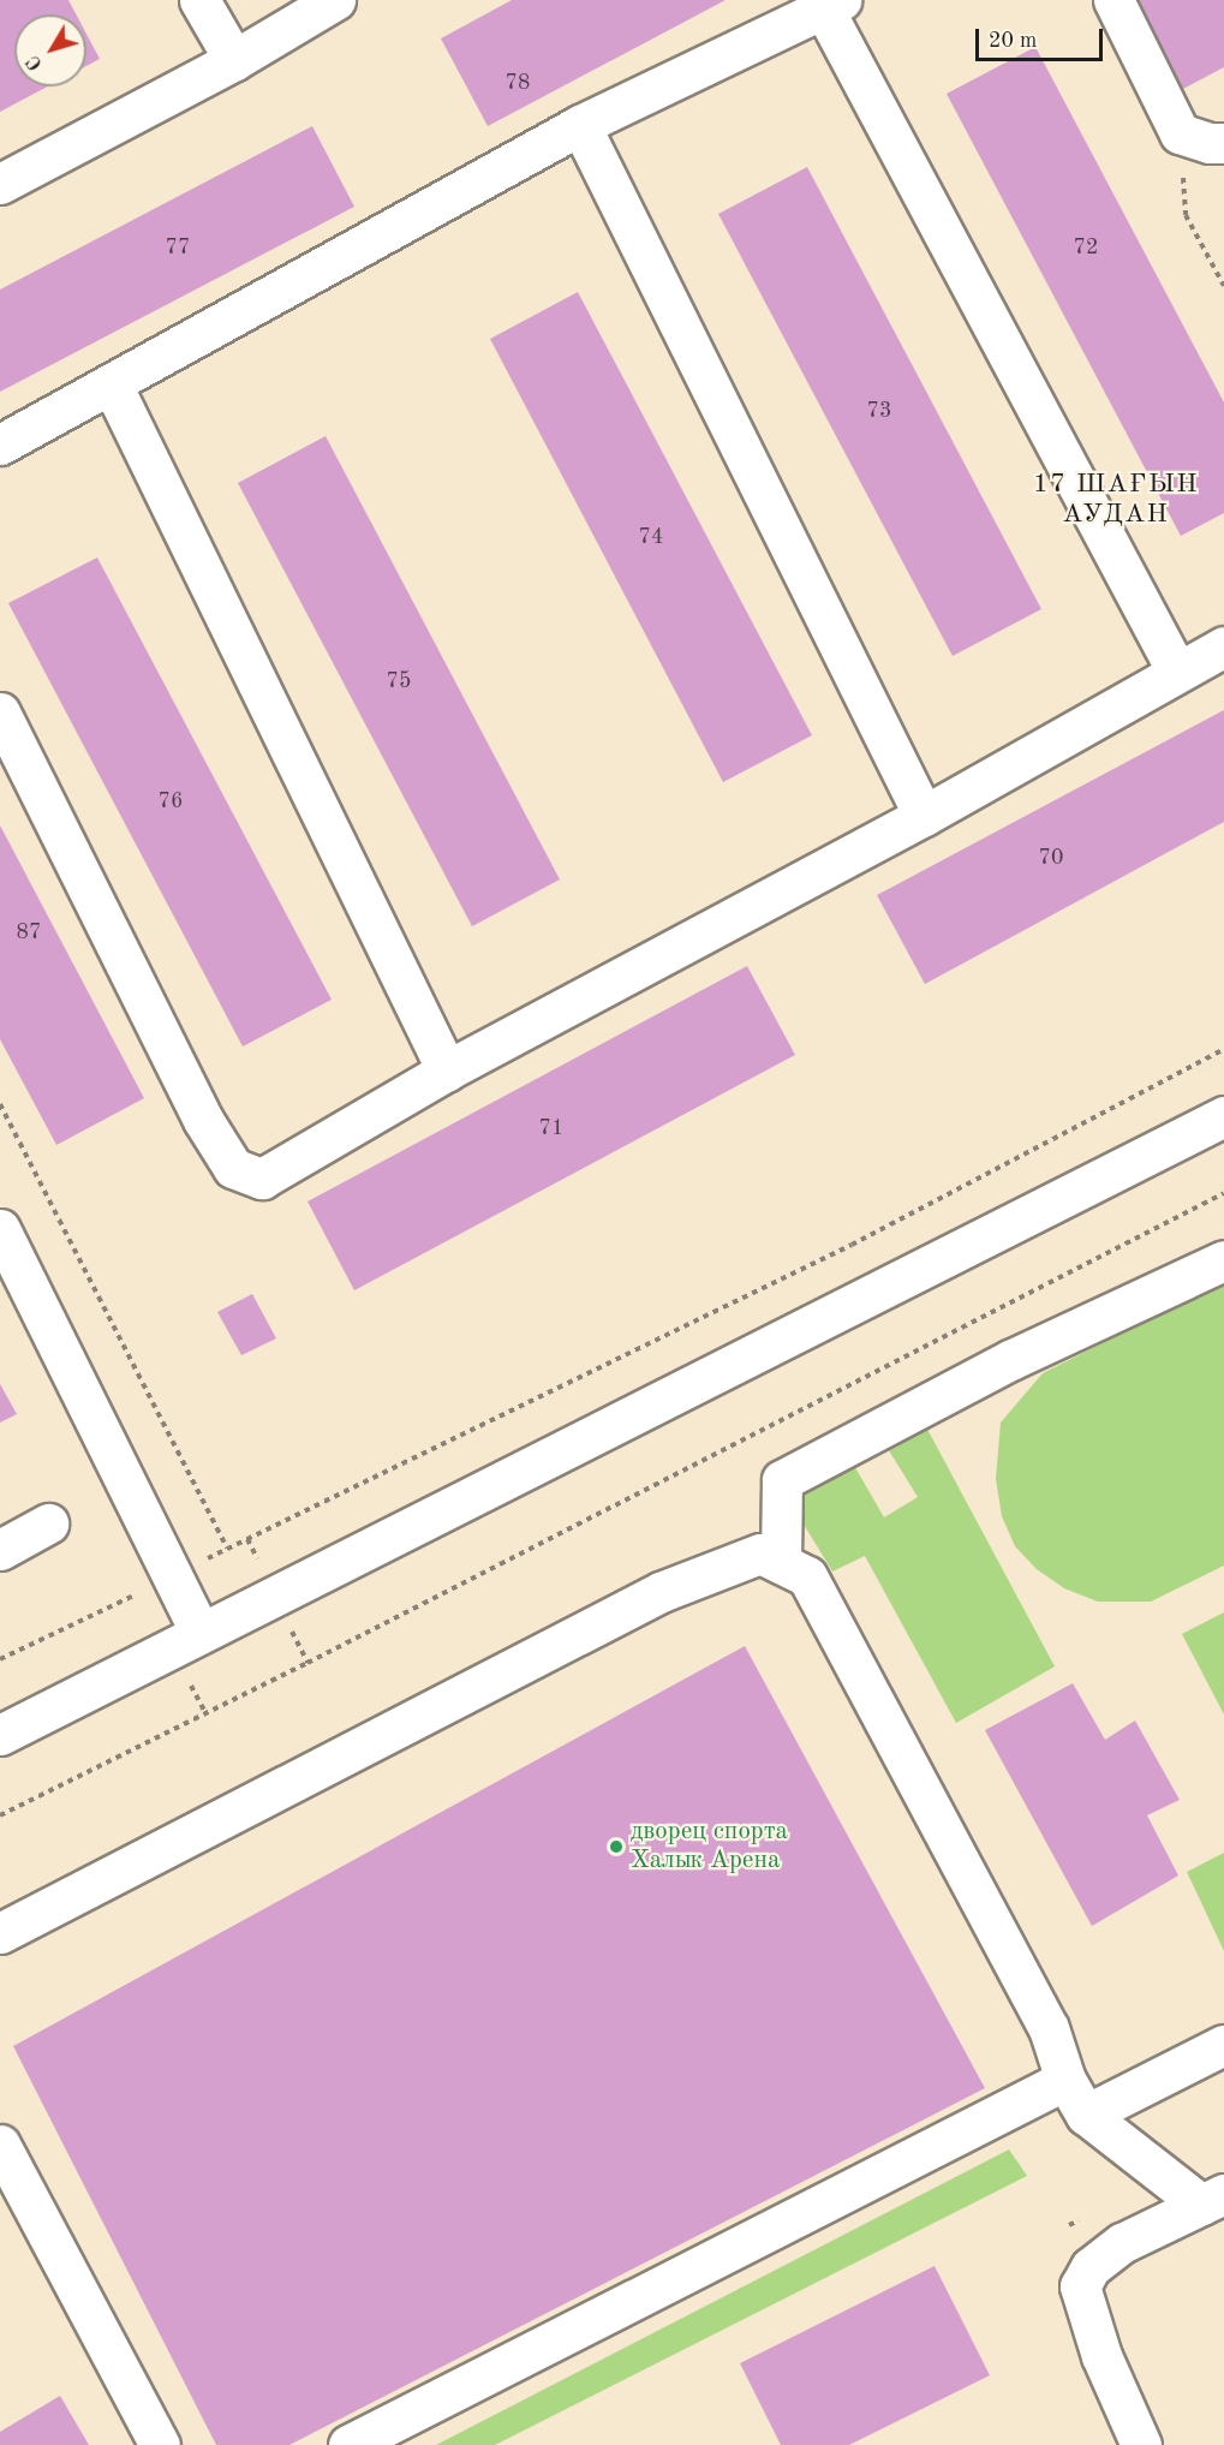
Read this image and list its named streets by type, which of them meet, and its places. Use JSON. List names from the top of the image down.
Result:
{
  "districts": ["17 ШАҒЫН АУДАН"],
  "places": ["дворец спорта Халык Арена"],
  "house_numbers": [
    "78",
    "77",
    "72",
    "73",
    "74",
    "75",
    "76",
    "70",
    "87",
    "71"
  ],
  "scale_bar": "20 m",
  "north": "bottom left"
}
